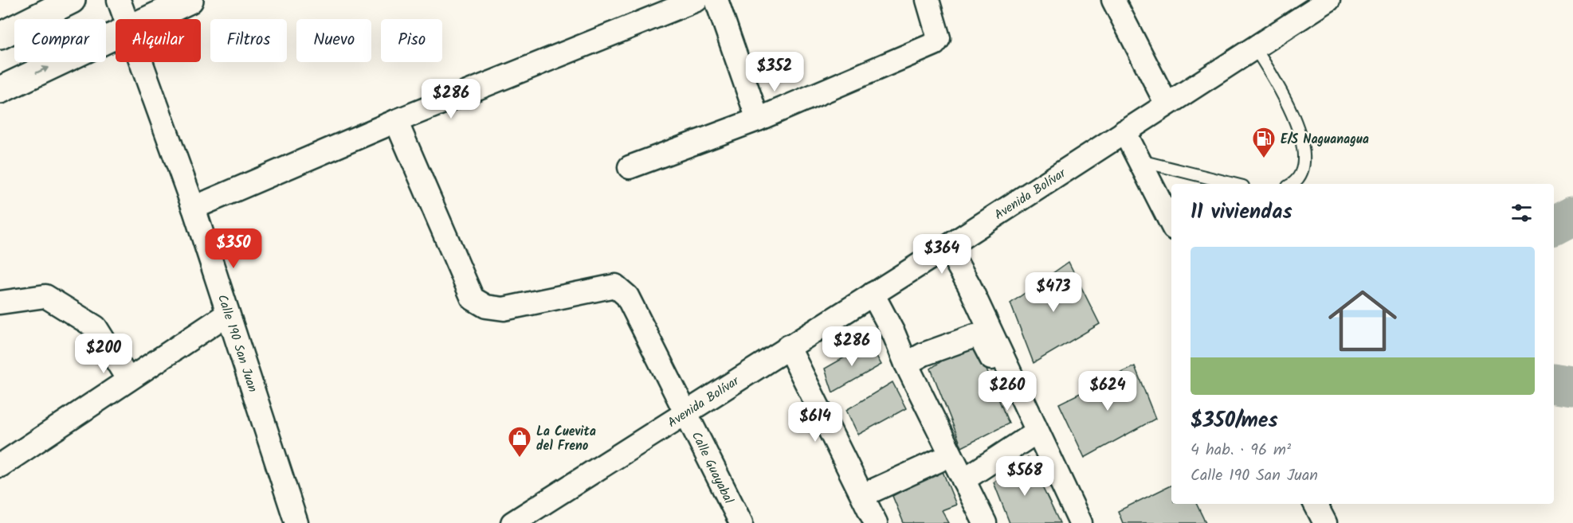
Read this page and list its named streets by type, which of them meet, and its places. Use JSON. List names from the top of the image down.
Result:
{
  "streets": {
    "street": ["Avenida Bolívar", "Calle 190 San Juan", "Calle Guayabal"]
  },
  "crossings": [
    ["Avenida Bolívar", "Calle Guayabal"]
  ],
  "places": {
    "fuel station": ["E/S Naguanagua"],
    "shop": ["La Cuevita del Freno"]
  },
  "page": {
    "chip": [
      "Comprar",
      "Alquilar",
      "Filtros",
      "Nuevo",
      "Piso"
    ],
    "price": [
      "$352",
      "$286",
      "$350",
      "$364",
      "$473",
      "$286",
      "$200",
      "$260",
      "$624",
      "$614",
      "$568"
    ],
    "heading": "11 viviendas",
    "list": [
      {
        "name": "$350/mes",
        "note": "4 hab. · 96 m² · Calle 190 San Juan"
      }
    ]
  }
}
